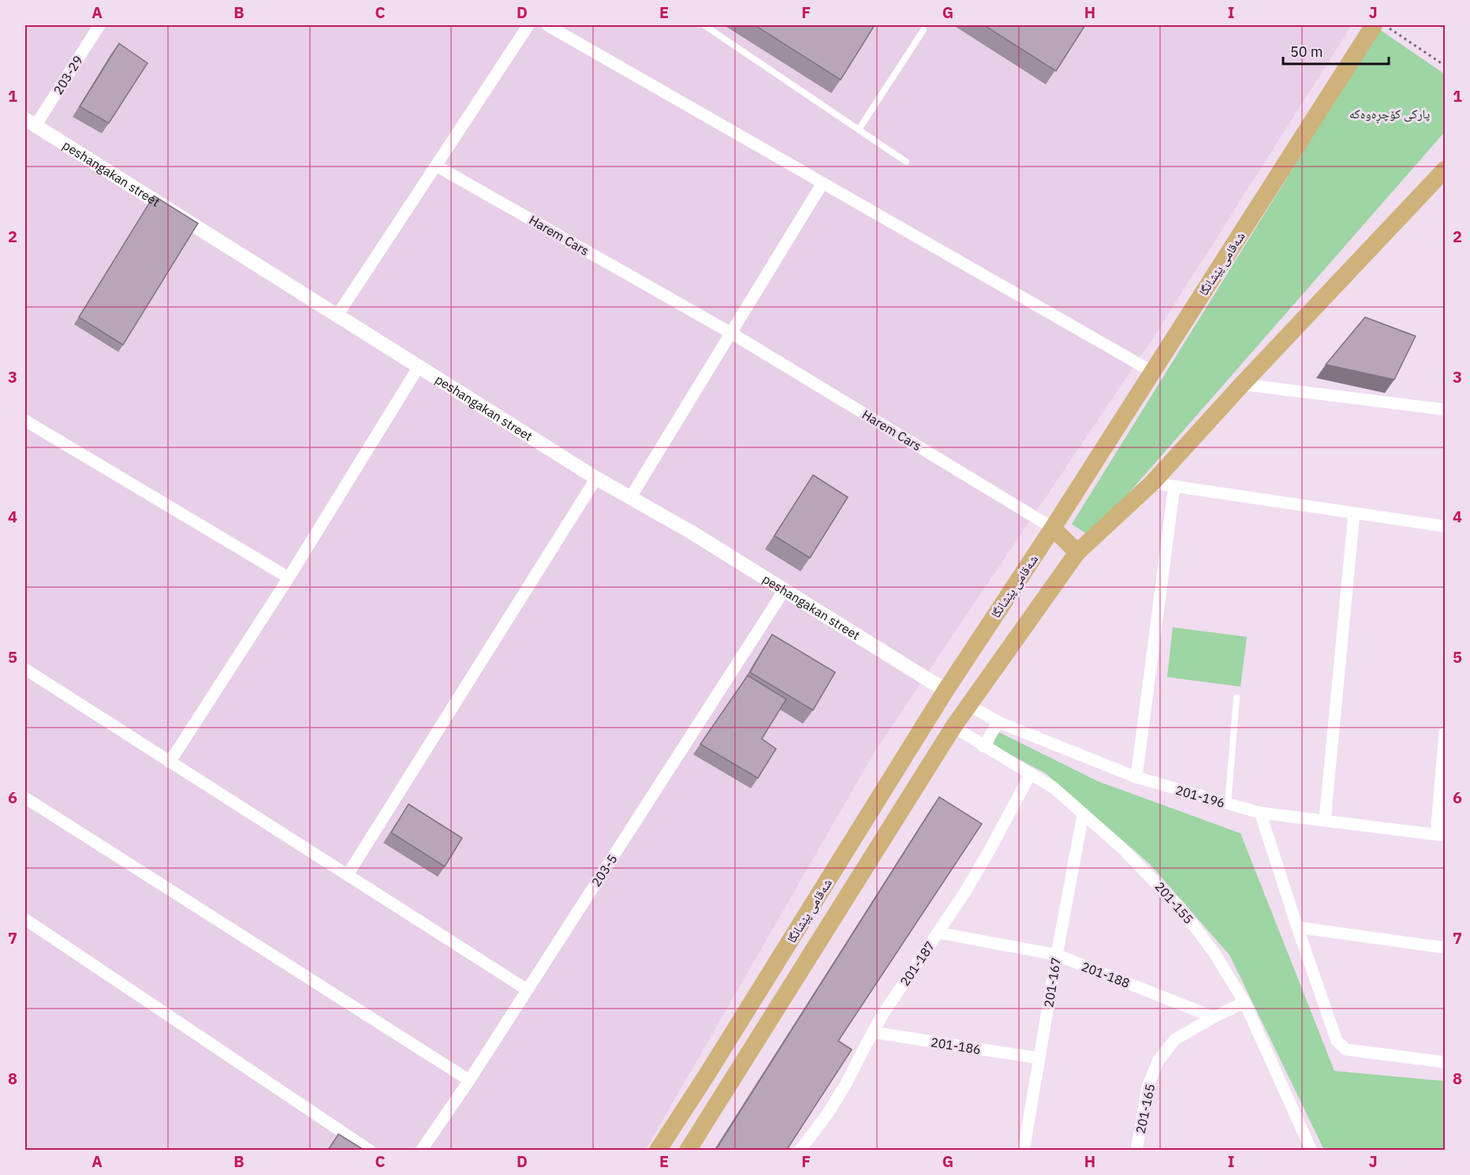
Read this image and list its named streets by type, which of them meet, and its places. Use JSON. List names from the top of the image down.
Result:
{
  "streets": {
    "main road": ["شەقامی پێشانگا"],
    "street": [
      "203-29",
      "peshangakan street",
      "Harem Cars",
      "201-196",
      "203-5",
      "201-155",
      "201-187",
      "201-188",
      "201-167",
      "201-186",
      "201-165"
    ]
  },
  "crossings": [
    ["203-29", "peshangakan street"],
    ["peshangakan street", "شەقامی پێشانگا"],
    ["peshangakan street", "203-5"],
    ["Harem Cars", "شەقامی پێشانگا"],
    ["شەقامی پێشانگا", "201-196"],
    ["شەقامی پێشانگا", "201-155"],
    ["201-155", "201-187"],
    ["201-155", "201-167"],
    ["201-155", "201-165"],
    ["201-187", "201-188"],
    ["201-187", "201-186"],
    ["201-188", "201-167"],
    ["201-188", "201-165"],
    ["201-167", "201-186"]
  ],
  "parks": ["پارکی کۆچڕەوەکە"],
  "scale_bar": "50 m",
  "grid": {
    "columns": [
      "A",
      "B",
      "C",
      "D",
      "E",
      "F",
      "G",
      "H",
      "I",
      "J"
    ],
    "rows": [
      "1",
      "2",
      "3",
      "4",
      "5",
      "6",
      "7",
      "8"
    ]
  }
}
